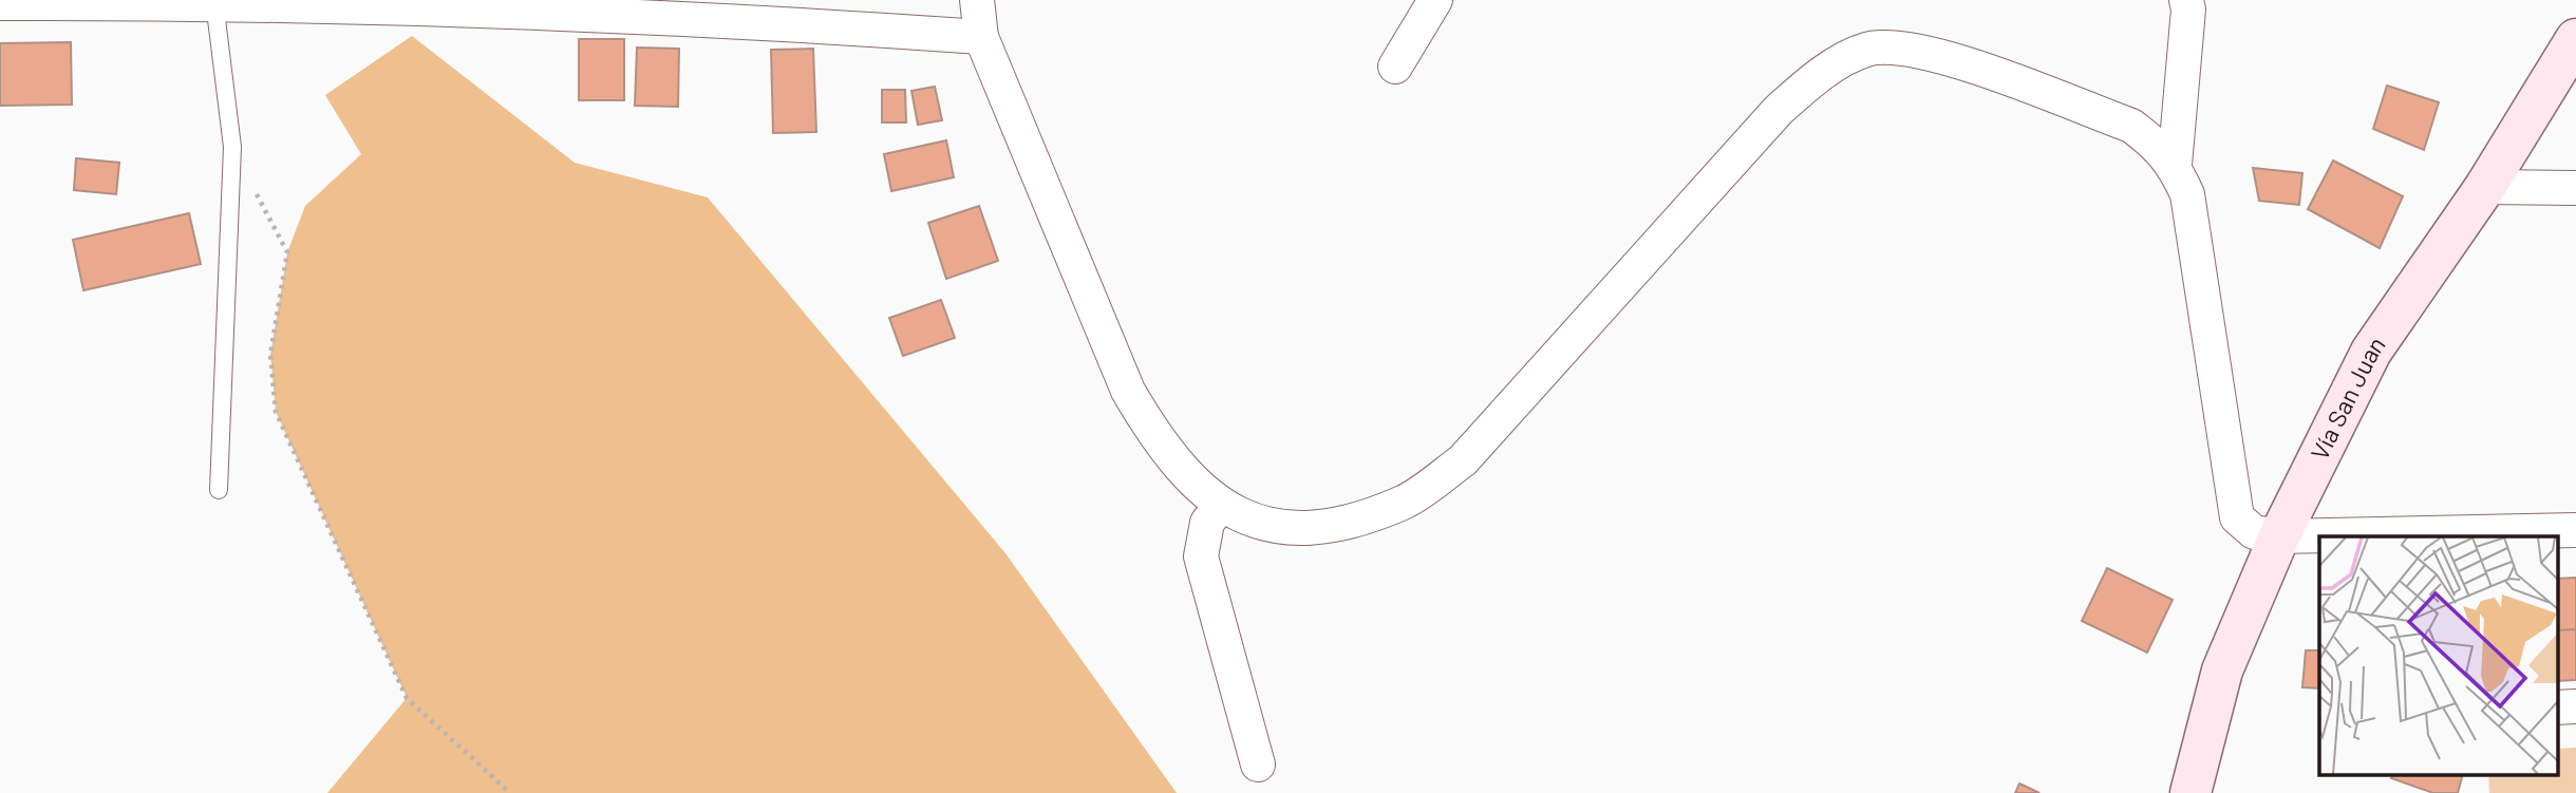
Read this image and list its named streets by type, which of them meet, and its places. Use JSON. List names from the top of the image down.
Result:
{
  "streets": {
    "street": ["Vía San Juan"]
  }
}
